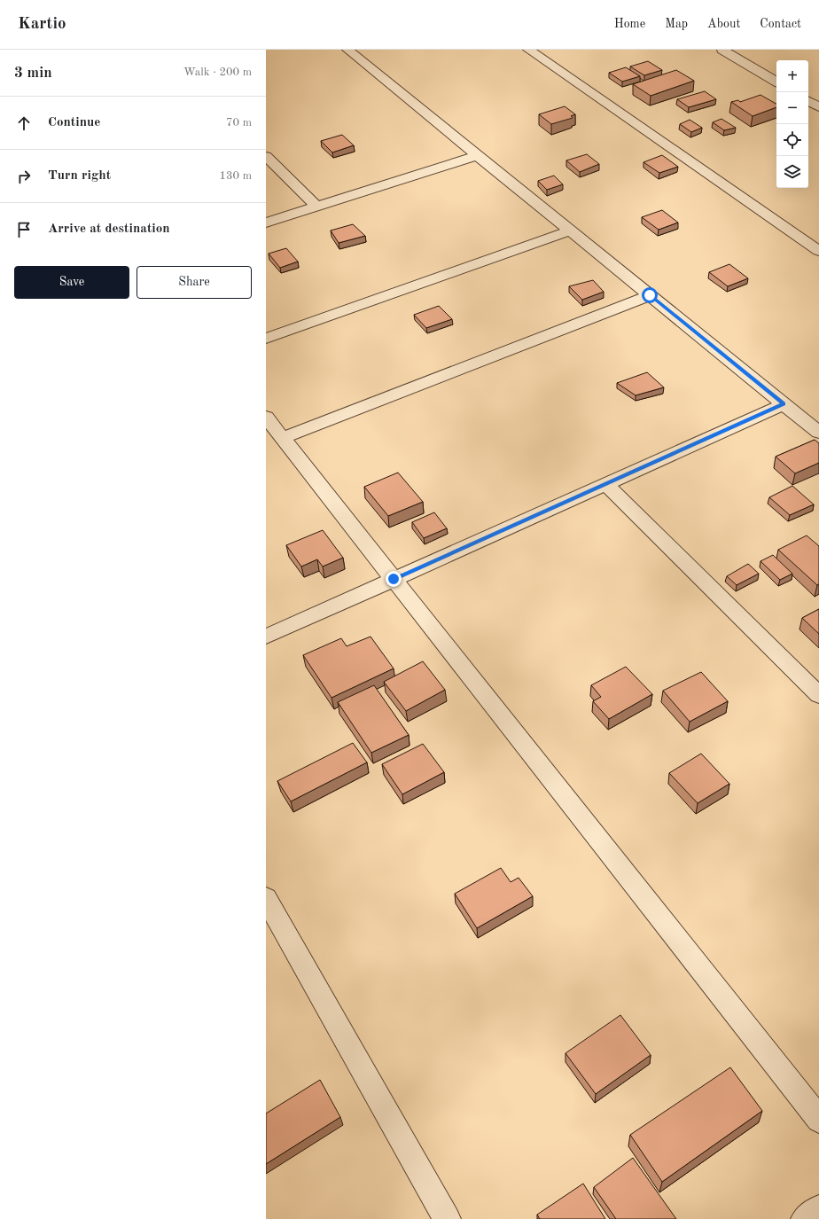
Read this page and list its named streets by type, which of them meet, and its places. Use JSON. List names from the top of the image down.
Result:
{
  "page": {
    "header": "Kartio",
    "nav": [
      "Home",
      "Map",
      "About",
      "Contact"
    ],
    "heading": ["3 min", "Walk · 200 m"],
    "map_buttons": ["+", "−"],
    "list": [
      ["Continue", "70 m"],
      ["Turn right", "130 m"],
      "Arrive at destination"
    ],
    "buttons": ["Save", "Share"]
  }
}
